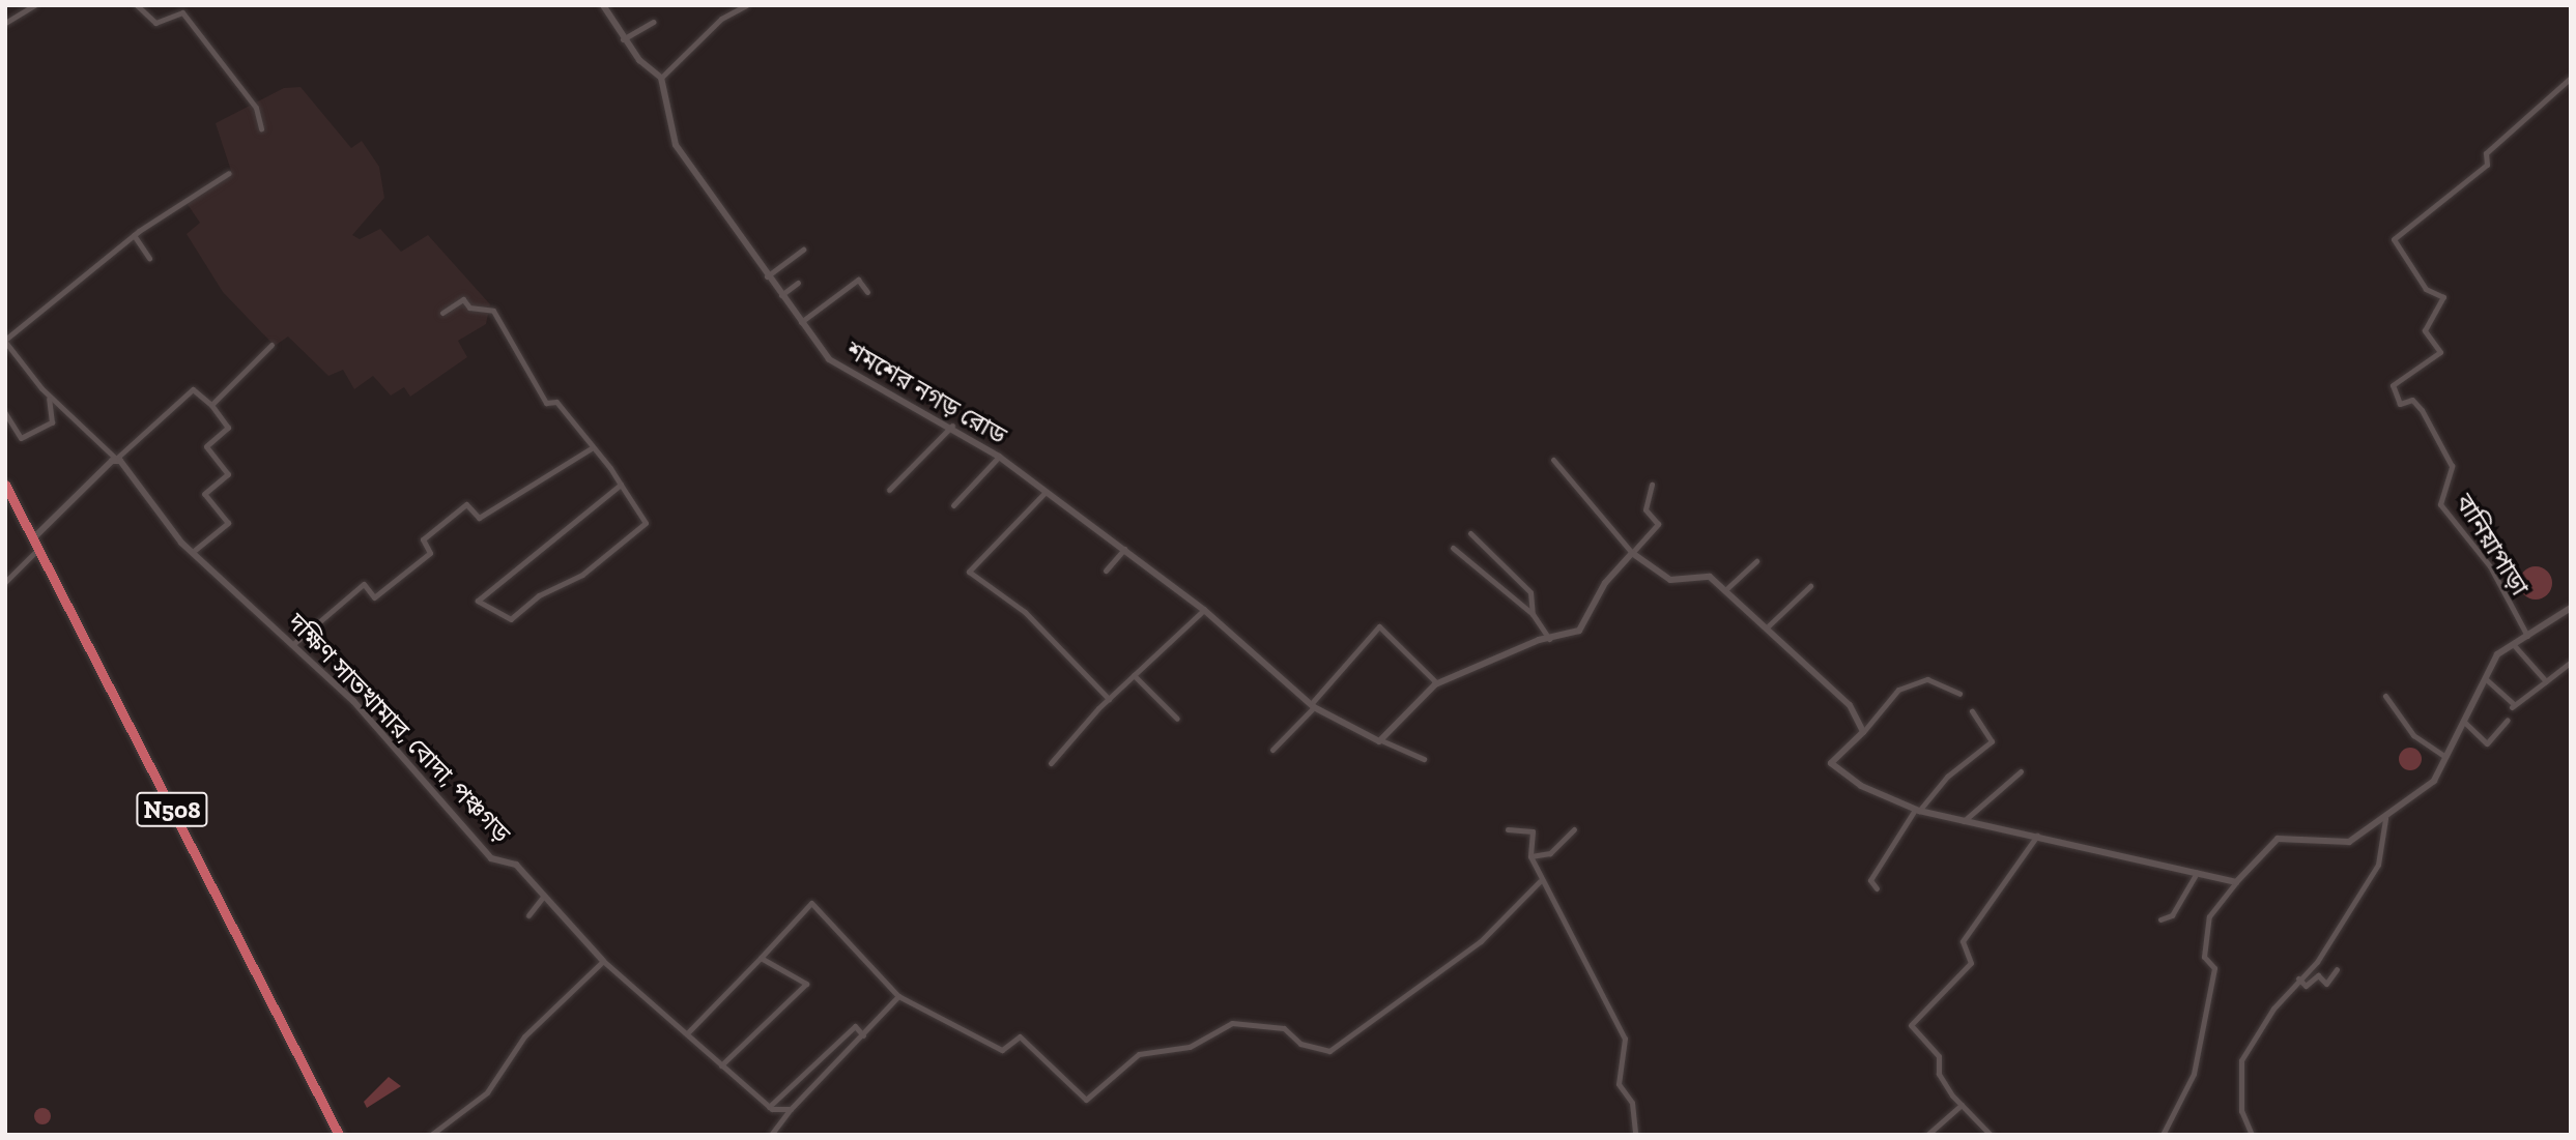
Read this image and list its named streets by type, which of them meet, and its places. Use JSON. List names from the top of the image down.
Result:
{
  "streets": {
    "highway": ["N508"],
    "street": ["শমশের নগড় রোড", "বানিয়াপাড়া", "দক্ষিণ সাতখামার, বোদা, পঞ্চগড়"]
  }
}
